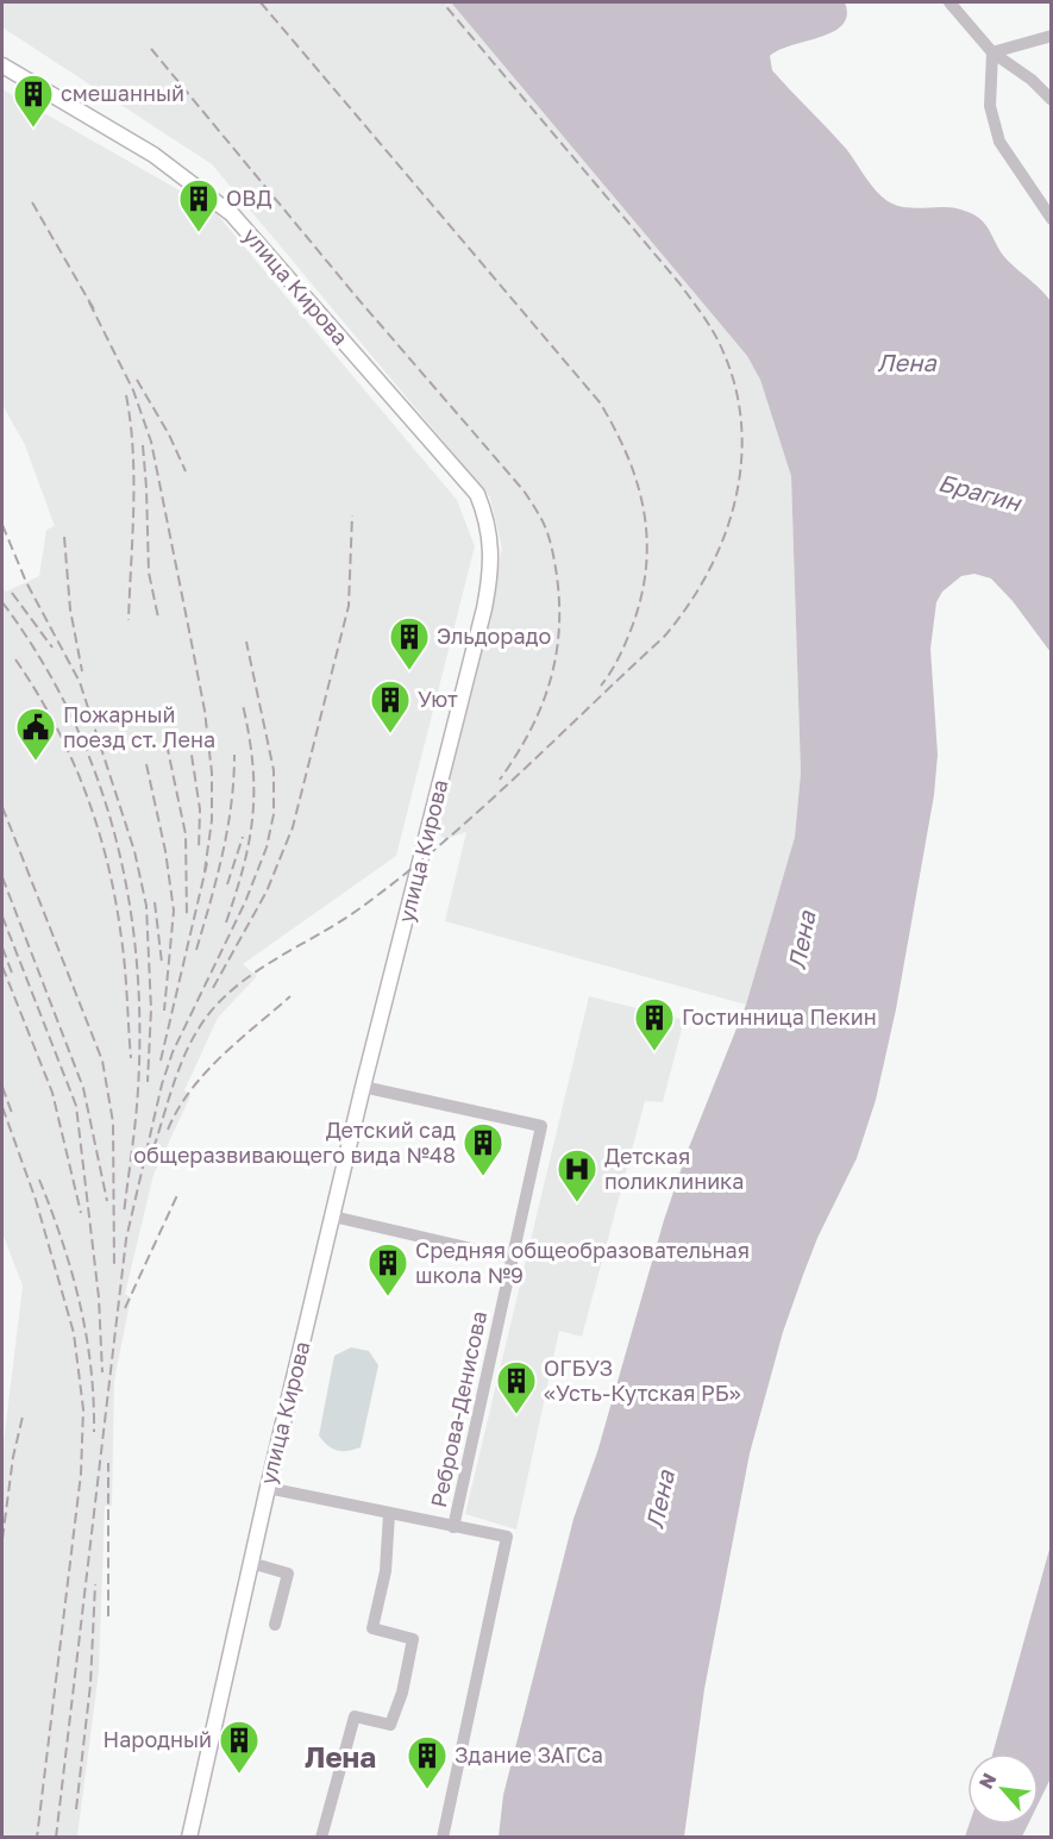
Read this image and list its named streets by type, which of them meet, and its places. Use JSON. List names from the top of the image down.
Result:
{
  "streets": {
    "main road": ["улица Кирова"],
    "street": ["Реброва-Денисова"]
  },
  "crossings": [
    ["улица Кирова", "Реброва-Денисова"]
  ],
  "districts": ["Лена"],
  "water": ["Лена", "Брагин"],
  "places": {
    "building": [
      "смешанный",
      "ОВД",
      "Эльдорадо",
      "Уют",
      "Гостинница Пекин",
      "Детский сад общеразвивающего вида №48",
      "Средняя общеобразовательная школа №9",
      "ОГБУЗ «Усть-Кутская РБ»",
      "Народный",
      "Здание ЗАГСа"
    ],
    "public building": ["Пожарный поезд ст. Лена"],
    "hospital": ["Детская поликлиника"]
  },
  "north": "top left"
}
